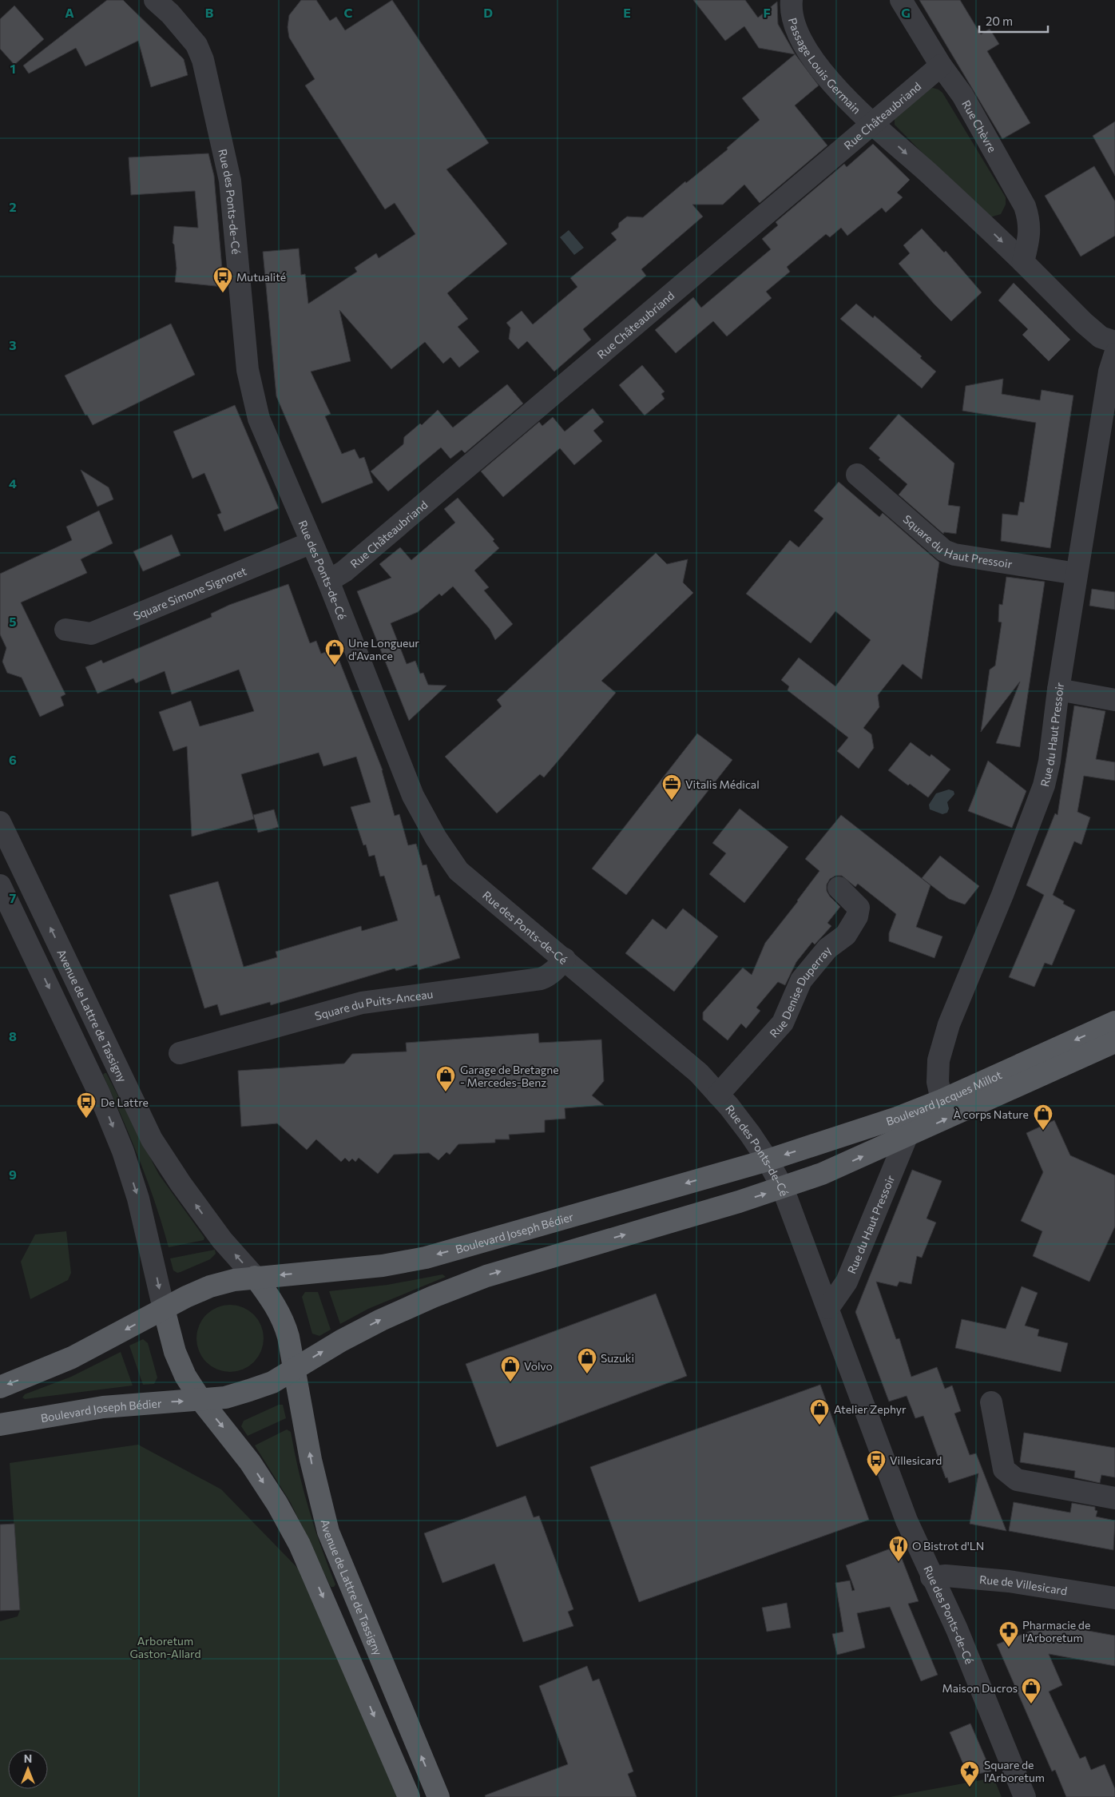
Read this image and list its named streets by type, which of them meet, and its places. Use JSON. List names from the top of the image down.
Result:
{
  "streets": {
    "main road": ["Avenue de Lattre de Tassigny", "Boulevard Jacques Millot", "Boulevard Joseph Bédier"],
    "street": [
      "Passage Louis Germain",
      "Rue Châteaubriand",
      "Rue Chèvre",
      "Rue des Ponts-de-Cé",
      "Square du Haut Pressoir",
      "Square Simone Signoret",
      "Rue du Haut Pressoir",
      "Rue Denise Duperray",
      "Square du Puits-Anceau",
      "Rue de Villesicard"
    ]
  },
  "crossings": [
    ["Passage Louis Germain", "Rue Châteaubriand"],
    ["Rue Châteaubriand", "Rue Chèvre"],
    ["Rue Châteaubriand", "Rue des Ponts-de-Cé"],
    ["Rue des Ponts-de-Cé", "Square Simone Signoret"],
    ["Rue des Ponts-de-Cé", "Rue du Haut Pressoir"],
    ["Rue des Ponts-de-Cé", "Rue Denise Duperray"],
    ["Rue des Ponts-de-Cé", "Square du Puits-Anceau"],
    ["Rue des Ponts-de-Cé", "Boulevard Jacques Millot"],
    ["Rue des Ponts-de-Cé", "Boulevard Joseph Bédier"],
    ["Rue des Ponts-de-Cé", "Rue de Villesicard"],
    ["Square du Haut Pressoir", "Rue du Haut Pressoir"],
    ["Rue du Haut Pressoir", "Boulevard Jacques Millot"],
    ["Avenue de Lattre de Tassigny", "Boulevard Joseph Bédier"],
    ["Boulevard Jacques Millot", "Boulevard Joseph Bédier"]
  ],
  "parks": ["Arboretum Gaston-Allard"],
  "places": {
    "bus stop": ["Mutualité", "De Lattre", "Villesicard"],
    "shop": [
      "Une Longueur d'Avance",
      "Garage de Bretagne - Mercedes-Benz",
      "À corps Nature",
      "Suzuki",
      "Volvo",
      "Atelier Zephyr",
      "Maison Ducros"
    ],
    "office": ["Vitalis Médical"],
    "restaurant": ["O Bistrot d'LN"],
    "pharmacy": ["Pharmacie de l’Arboretum"],
    "place": ["Square de l'Arboretum"]
  },
  "scale_bar": "20 m",
  "north": "top",
  "grid": {
    "columns": [
      "A",
      "B",
      "C",
      "D",
      "E",
      "F",
      "G"
    ],
    "rows": [
      "1",
      "2",
      "3",
      "4",
      "5",
      "6",
      "7",
      "8",
      "9"
    ]
  }
}
